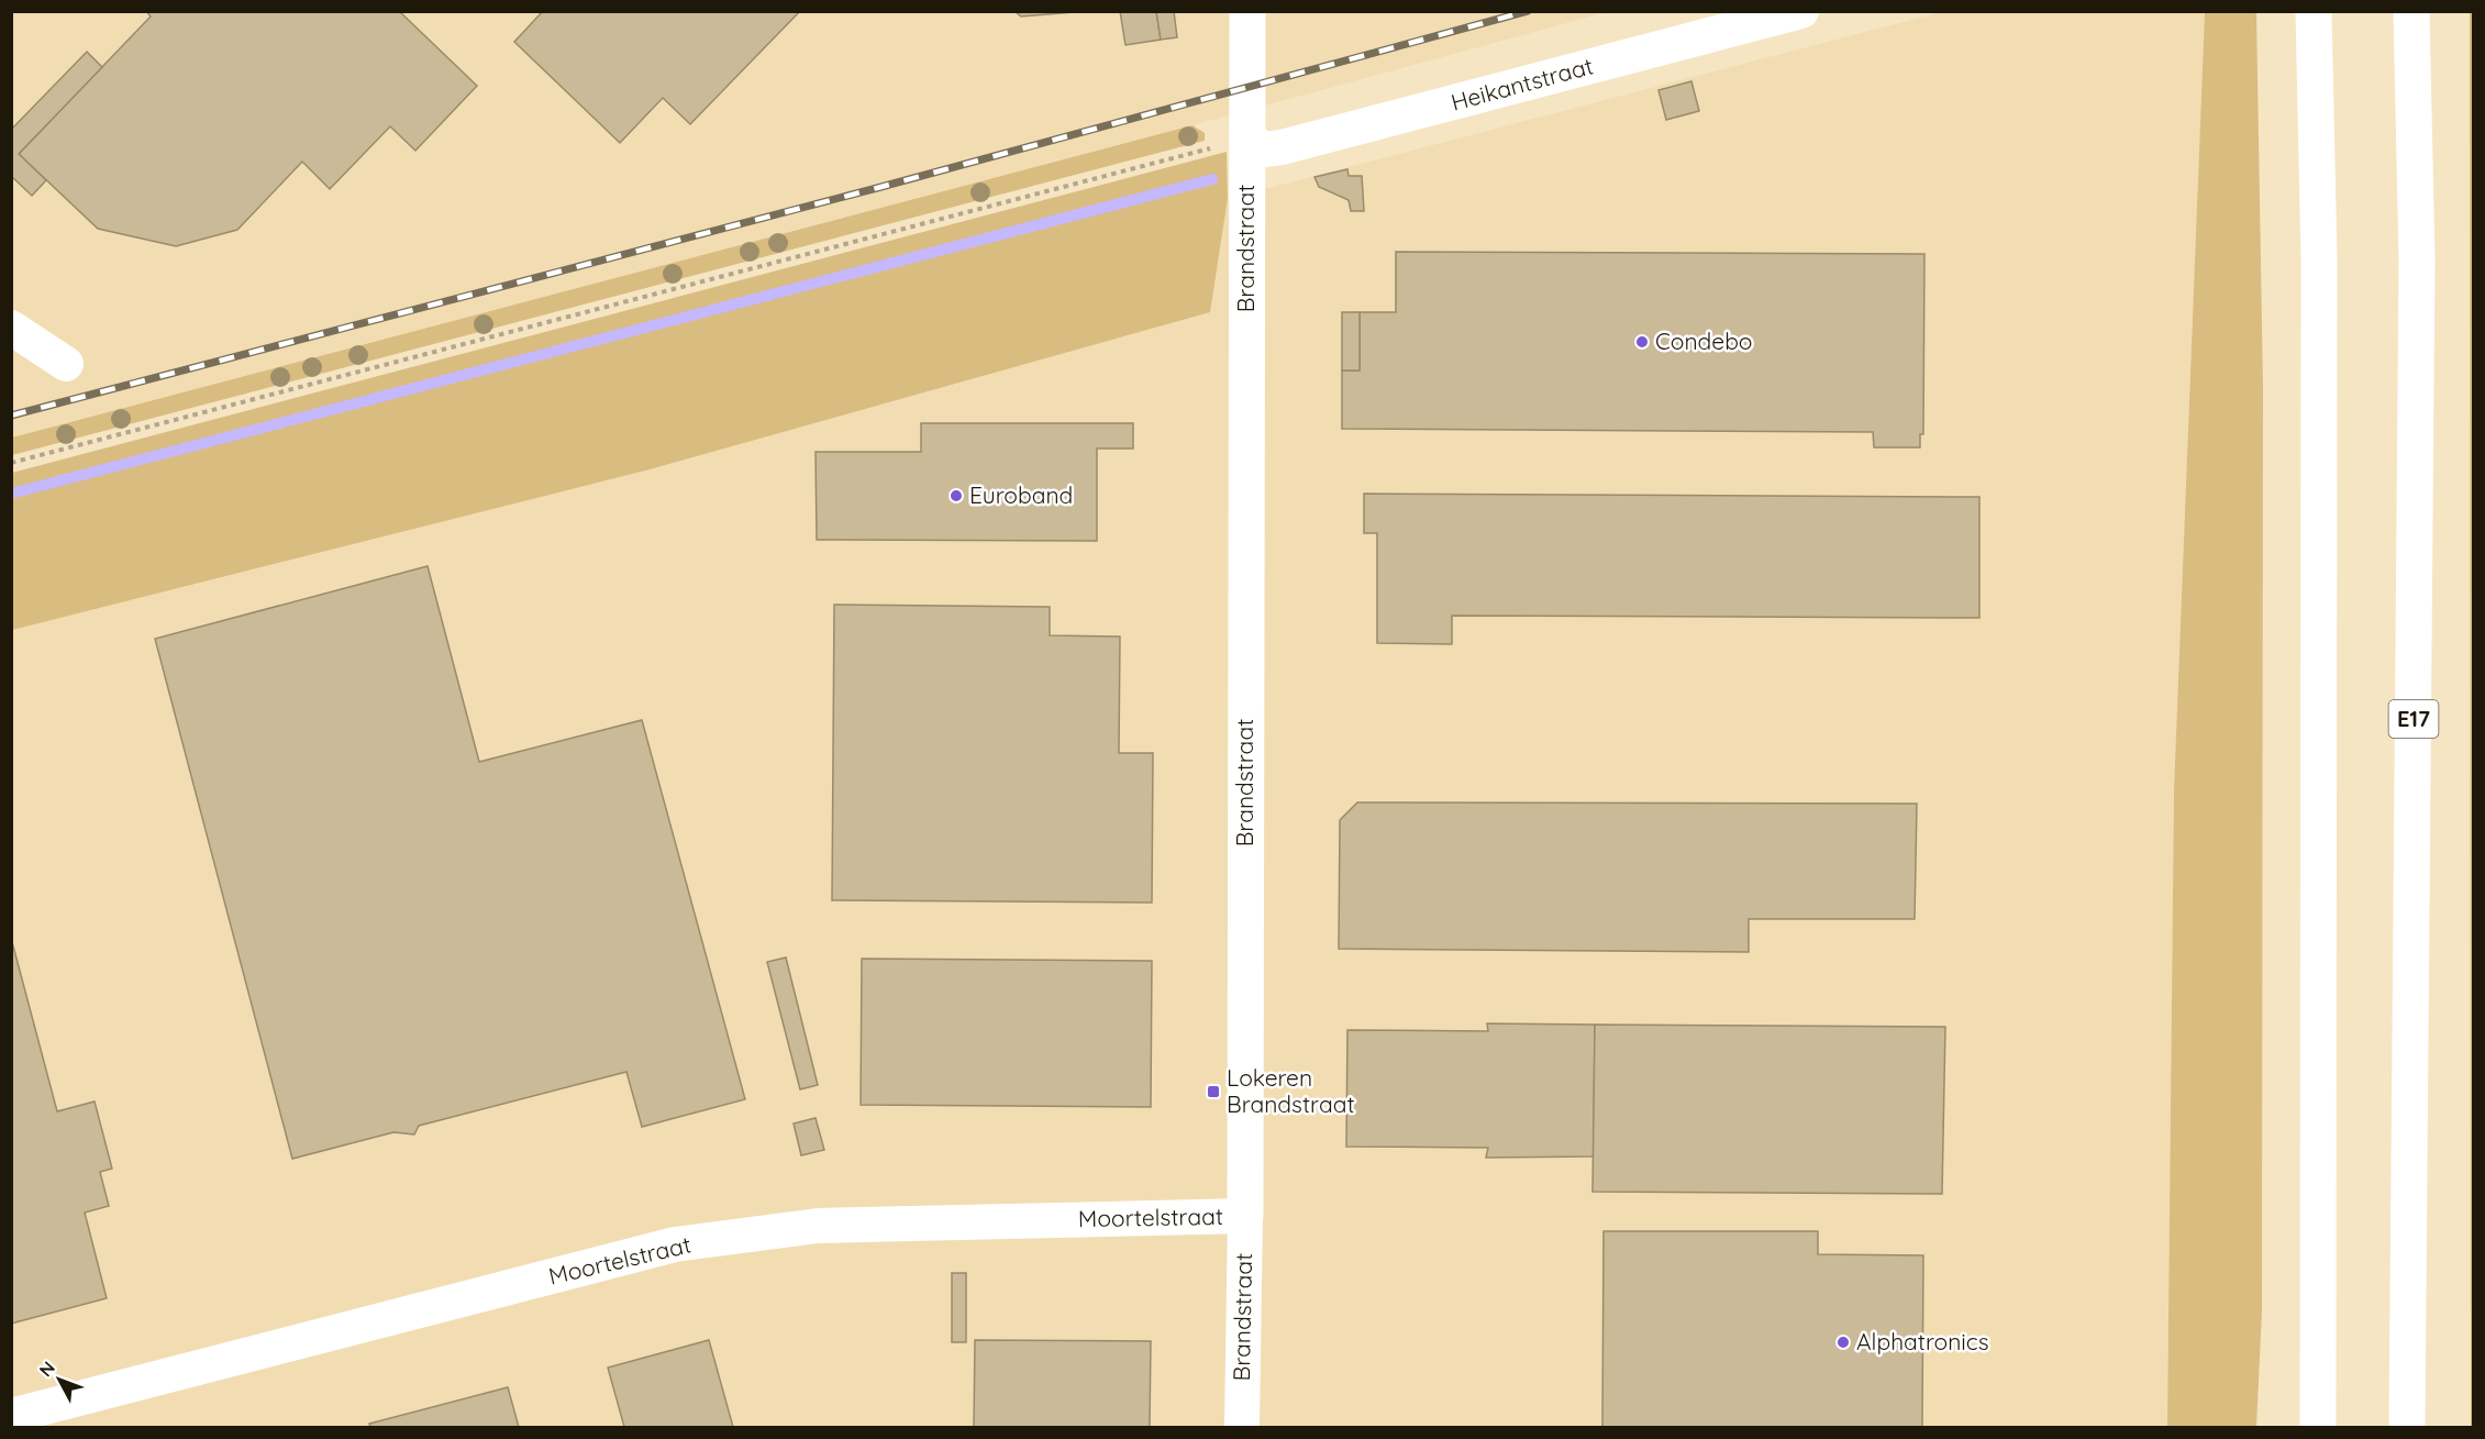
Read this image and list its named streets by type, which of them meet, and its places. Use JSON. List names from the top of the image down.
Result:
{
  "streets": {
    "main road": ["Brandstraat", "E17"],
    "street": ["Heikantstraat", "Moortelstraat"]
  },
  "crossings": [
    ["Heikantstraat", "Brandstraat"],
    ["Brandstraat", "Moortelstraat"]
  ],
  "places": {
    "other": ["Condebo", "Euroband", "Alphatronics"],
    "transit": ["Lokeren Brandstraat"]
  },
  "north": "top left"
}
